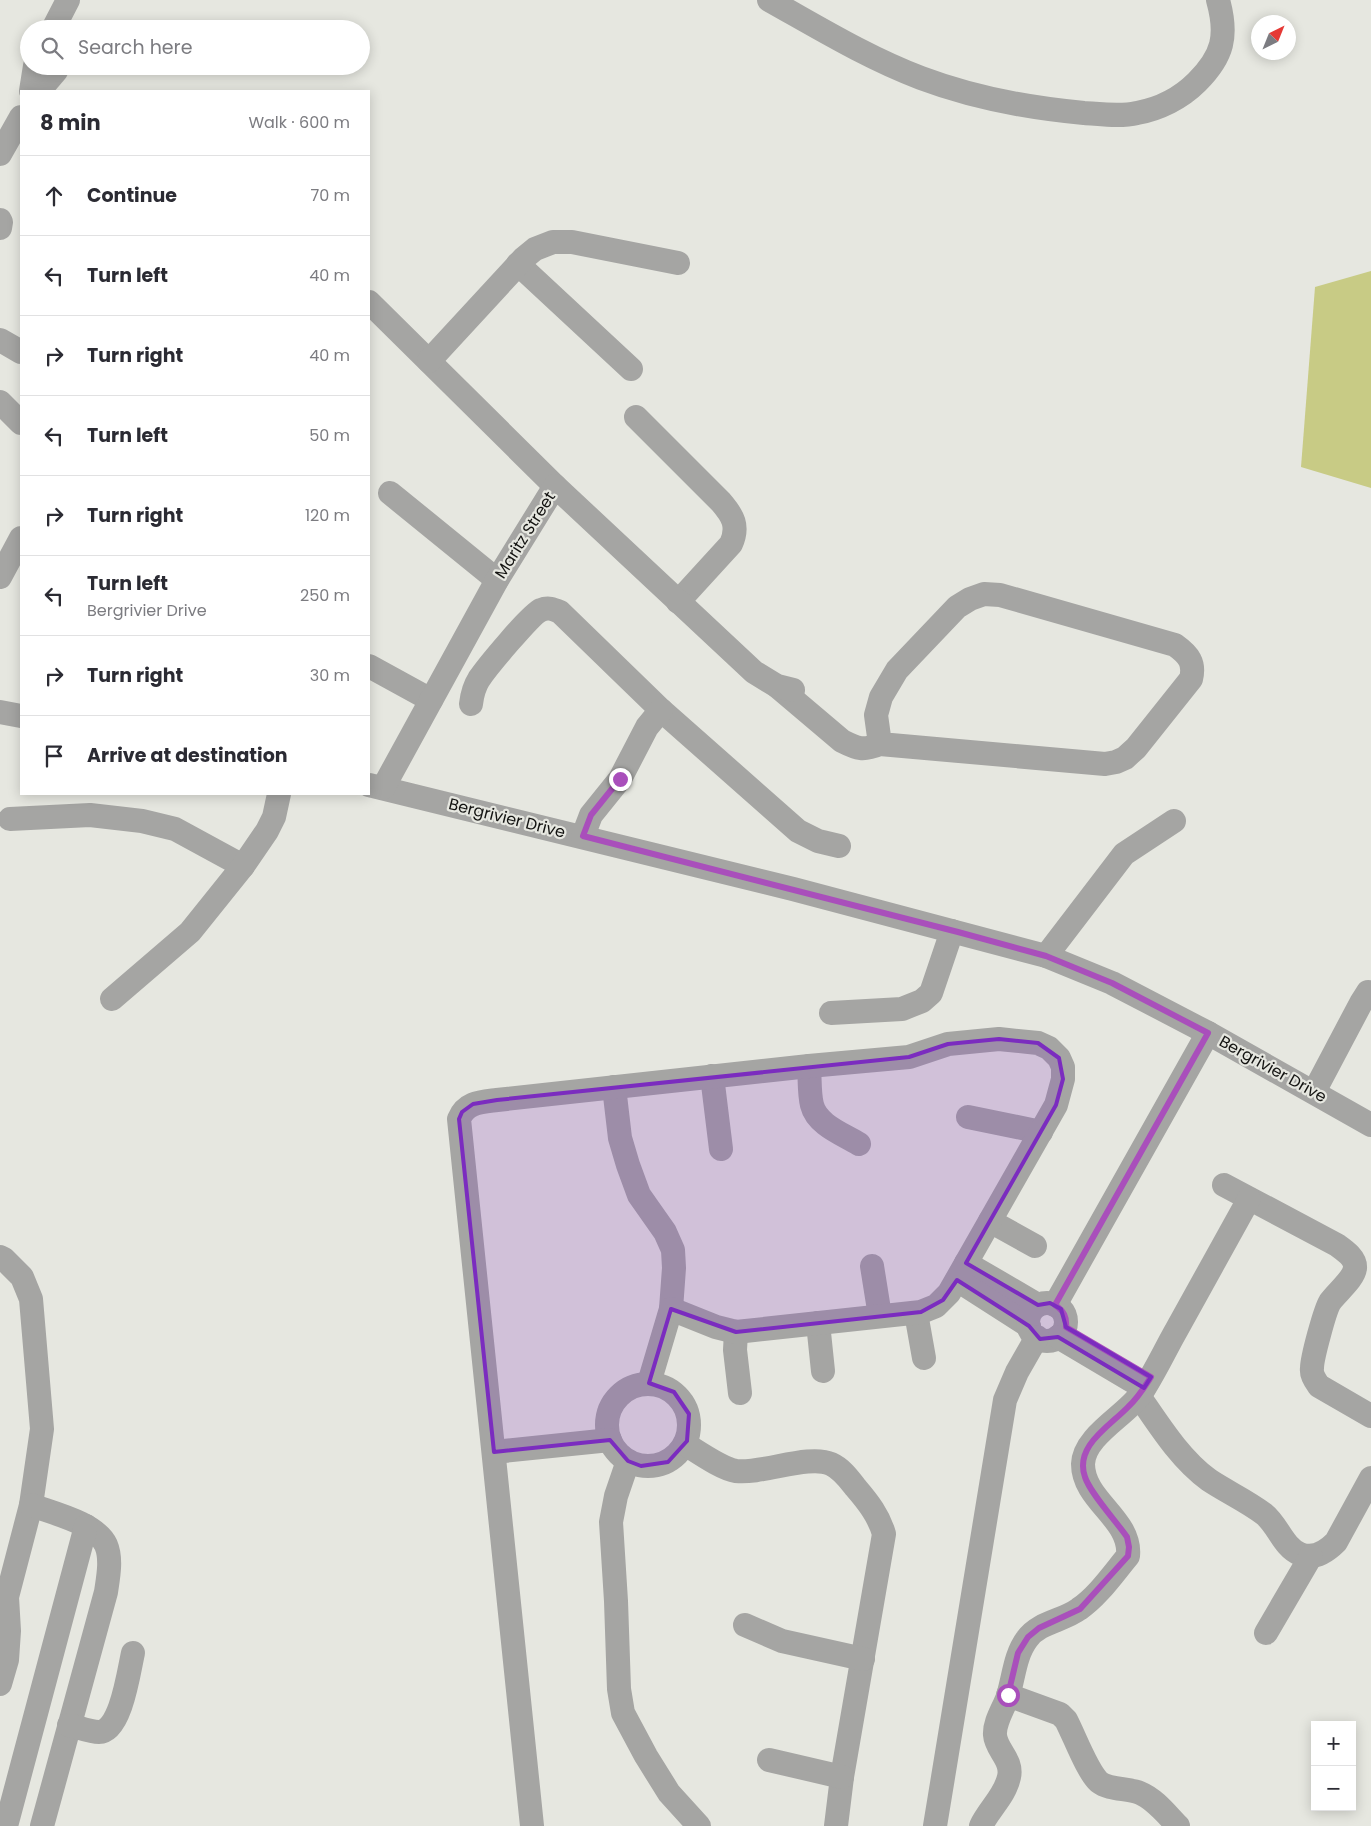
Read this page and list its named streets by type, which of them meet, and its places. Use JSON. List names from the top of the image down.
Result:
{
  "streets": {
    "street": ["Maritz Street", "Bergrivier Drive"]
  },
  "crossings": [
    ["Maritz Street", "Bergrivier Drive"]
  ],
  "north": "top right",
  "page": {
    "search": "Search here",
    "heading": ["8 min", "Walk · 600 m"],
    "list": [
      ["Continue", "70 m"],
      ["Turn left", "40 m"],
      ["Turn right", "40 m"],
      ["Turn left", "50 m"],
      ["Turn right", "120 m"],
      ["Turn left", "Bergrivier Drive", "250 m"],
      ["Turn right", "30 m"],
      "Arrive at destination"
    ],
    "map_buttons": ["+", "−"]
  }
}
